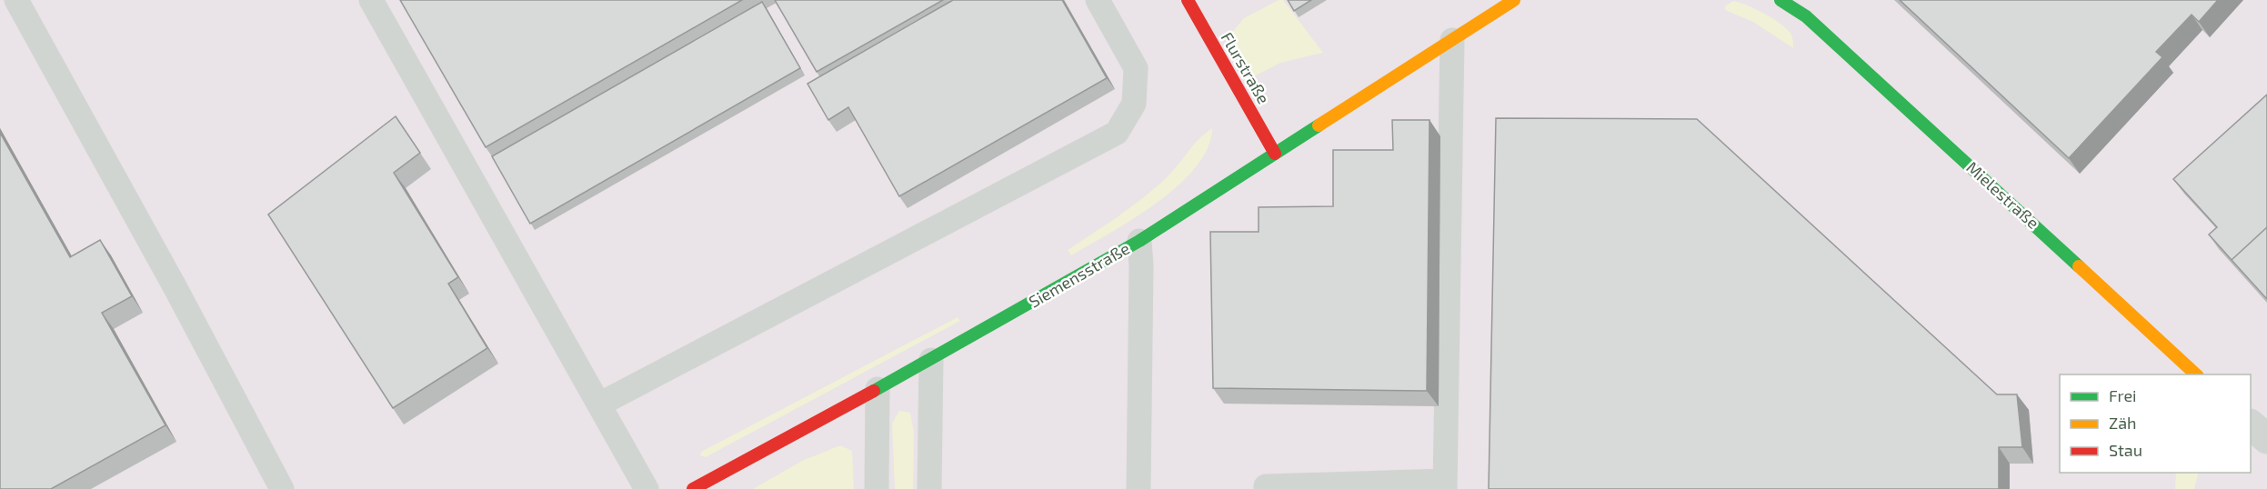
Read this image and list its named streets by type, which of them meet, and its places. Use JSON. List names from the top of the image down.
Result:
{
  "streets": {
    "street": ["Flurstraße", "Mielestraße", "Siemensstraße"]
  },
  "crossings": [
    ["Flurstraße", "Siemensstraße"]
  ],
  "legend": ["Frei", "Zäh", "Stau"]
}
